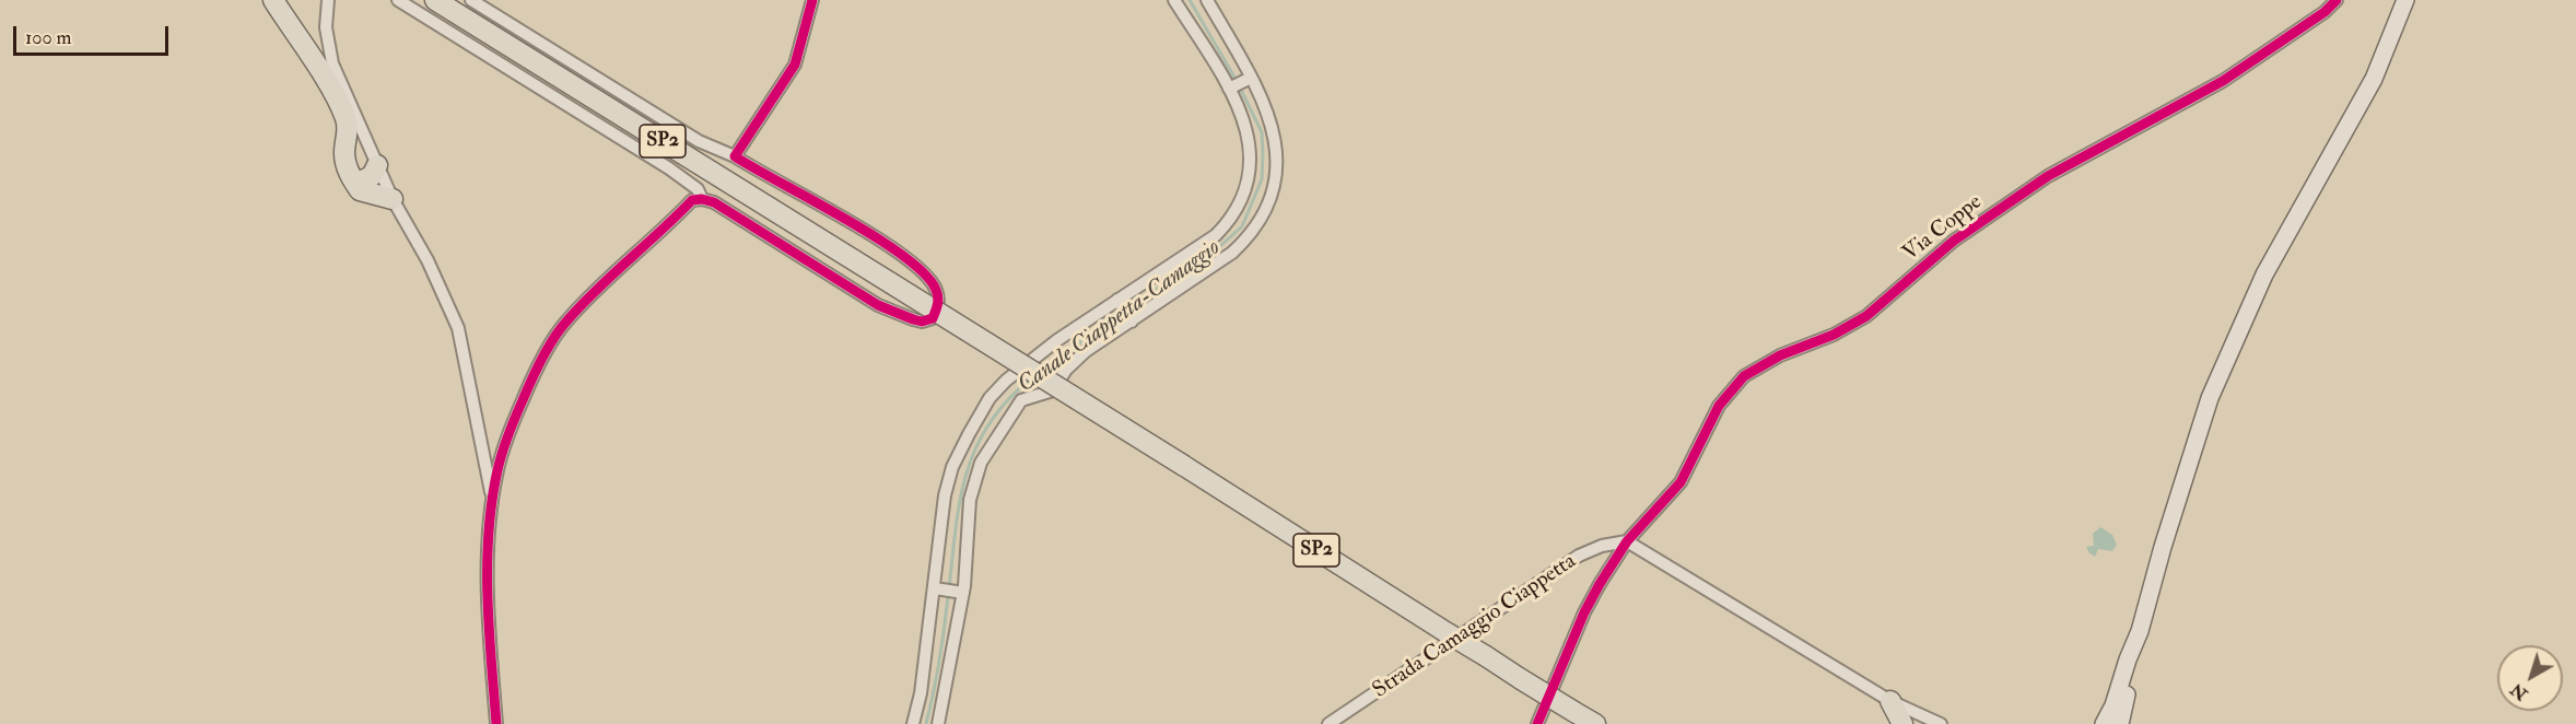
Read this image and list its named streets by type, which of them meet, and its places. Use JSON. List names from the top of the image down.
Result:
{
  "streets": {
    "main road": ["SP2"],
    "street": ["Via Coppe", "Strada Camaggio Ciappetta"]
  },
  "crossings": [
    ["Via Coppe", "Strada Camaggio Ciappetta"]
  ],
  "water": ["Canale Ciappetta-Camaggio"],
  "scale_bar": "100 m",
  "north": "bottom left"
}
